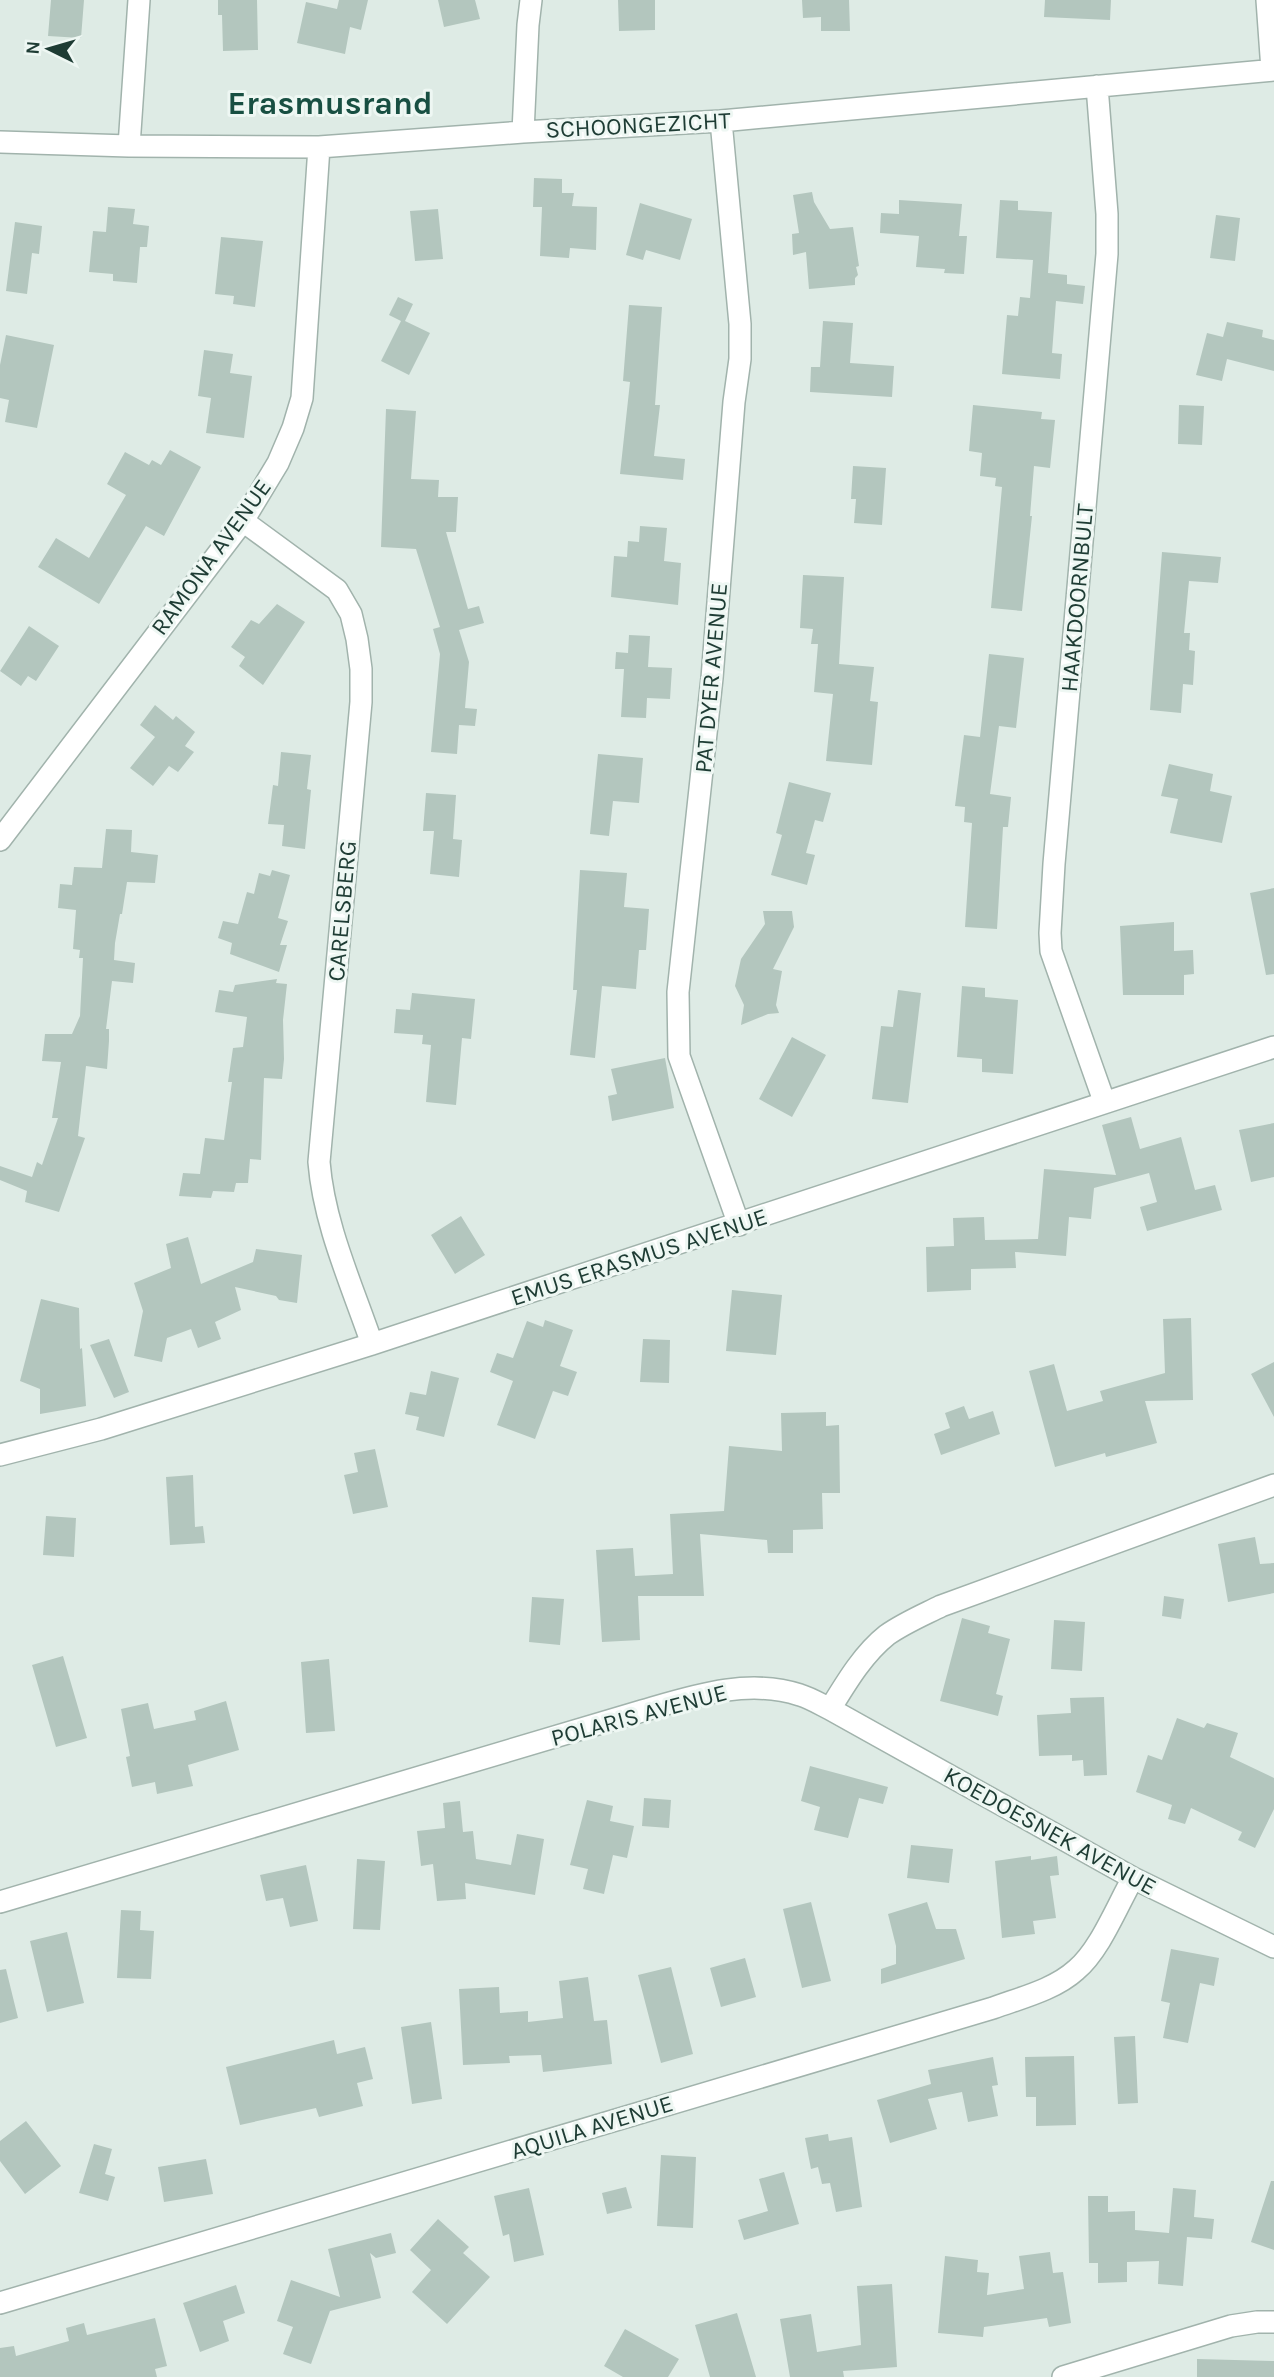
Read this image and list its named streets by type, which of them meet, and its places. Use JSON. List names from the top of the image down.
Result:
{
  "streets": {
    "street": [
      "SCHOONGEZICHT",
      "RAMONA AVENUE",
      "HAAKDOORNBULT",
      "PAT DYER AVENUE",
      "CARELSBERG",
      "EMUS ERASMUS AVENUE",
      "POLARIS AVENUE",
      "KOEDOESNEK AVENUE",
      "AQUILA AVENUE"
    ]
  },
  "crossings": [
    ["SCHOONGEZICHT", "RAMONA AVENUE"],
    ["SCHOONGEZICHT", "HAAKDOORNBULT"],
    ["SCHOONGEZICHT", "PAT DYER AVENUE"],
    ["RAMONA AVENUE", "CARELSBERG"],
    ["HAAKDOORNBULT", "EMUS ERASMUS AVENUE"],
    ["PAT DYER AVENUE", "EMUS ERASMUS AVENUE"],
    ["CARELSBERG", "EMUS ERASMUS AVENUE"],
    ["POLARIS AVENUE", "KOEDOESNEK AVENUE"],
    ["KOEDOESNEK AVENUE", "AQUILA AVENUE"]
  ],
  "districts": ["Erasmusrand"],
  "north": "left"
}
